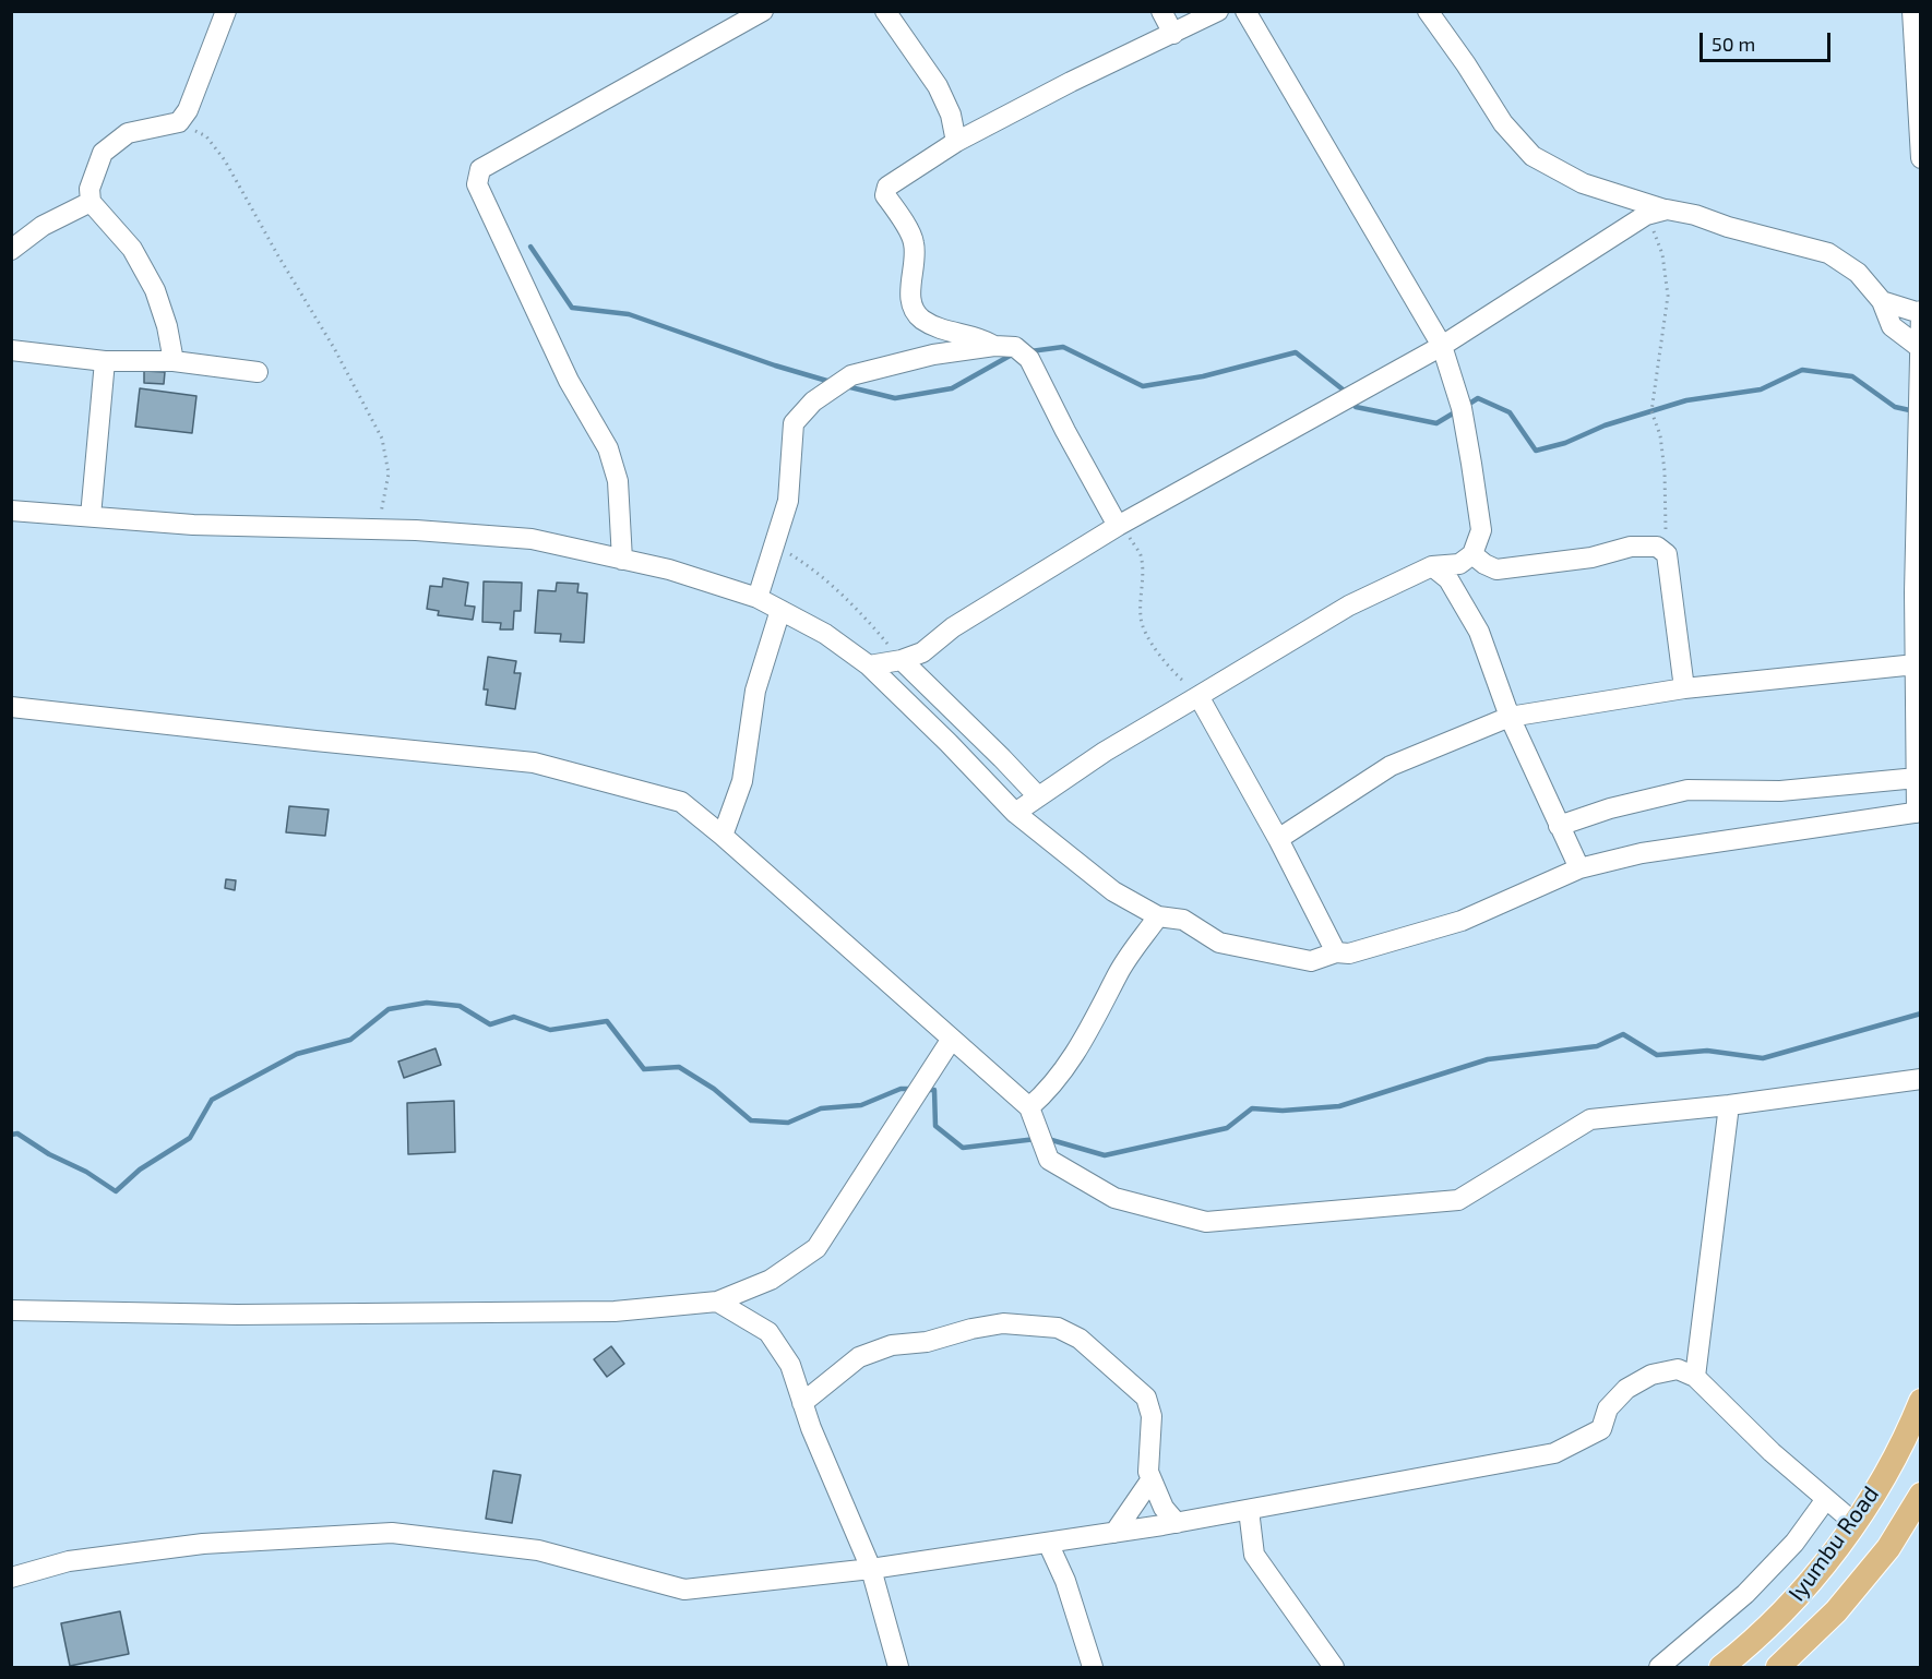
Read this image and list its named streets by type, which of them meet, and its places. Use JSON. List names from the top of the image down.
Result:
{
  "streets": {
    "main road": ["Iyumbu Road"]
  },
  "scale_bar": "50 m"
}
